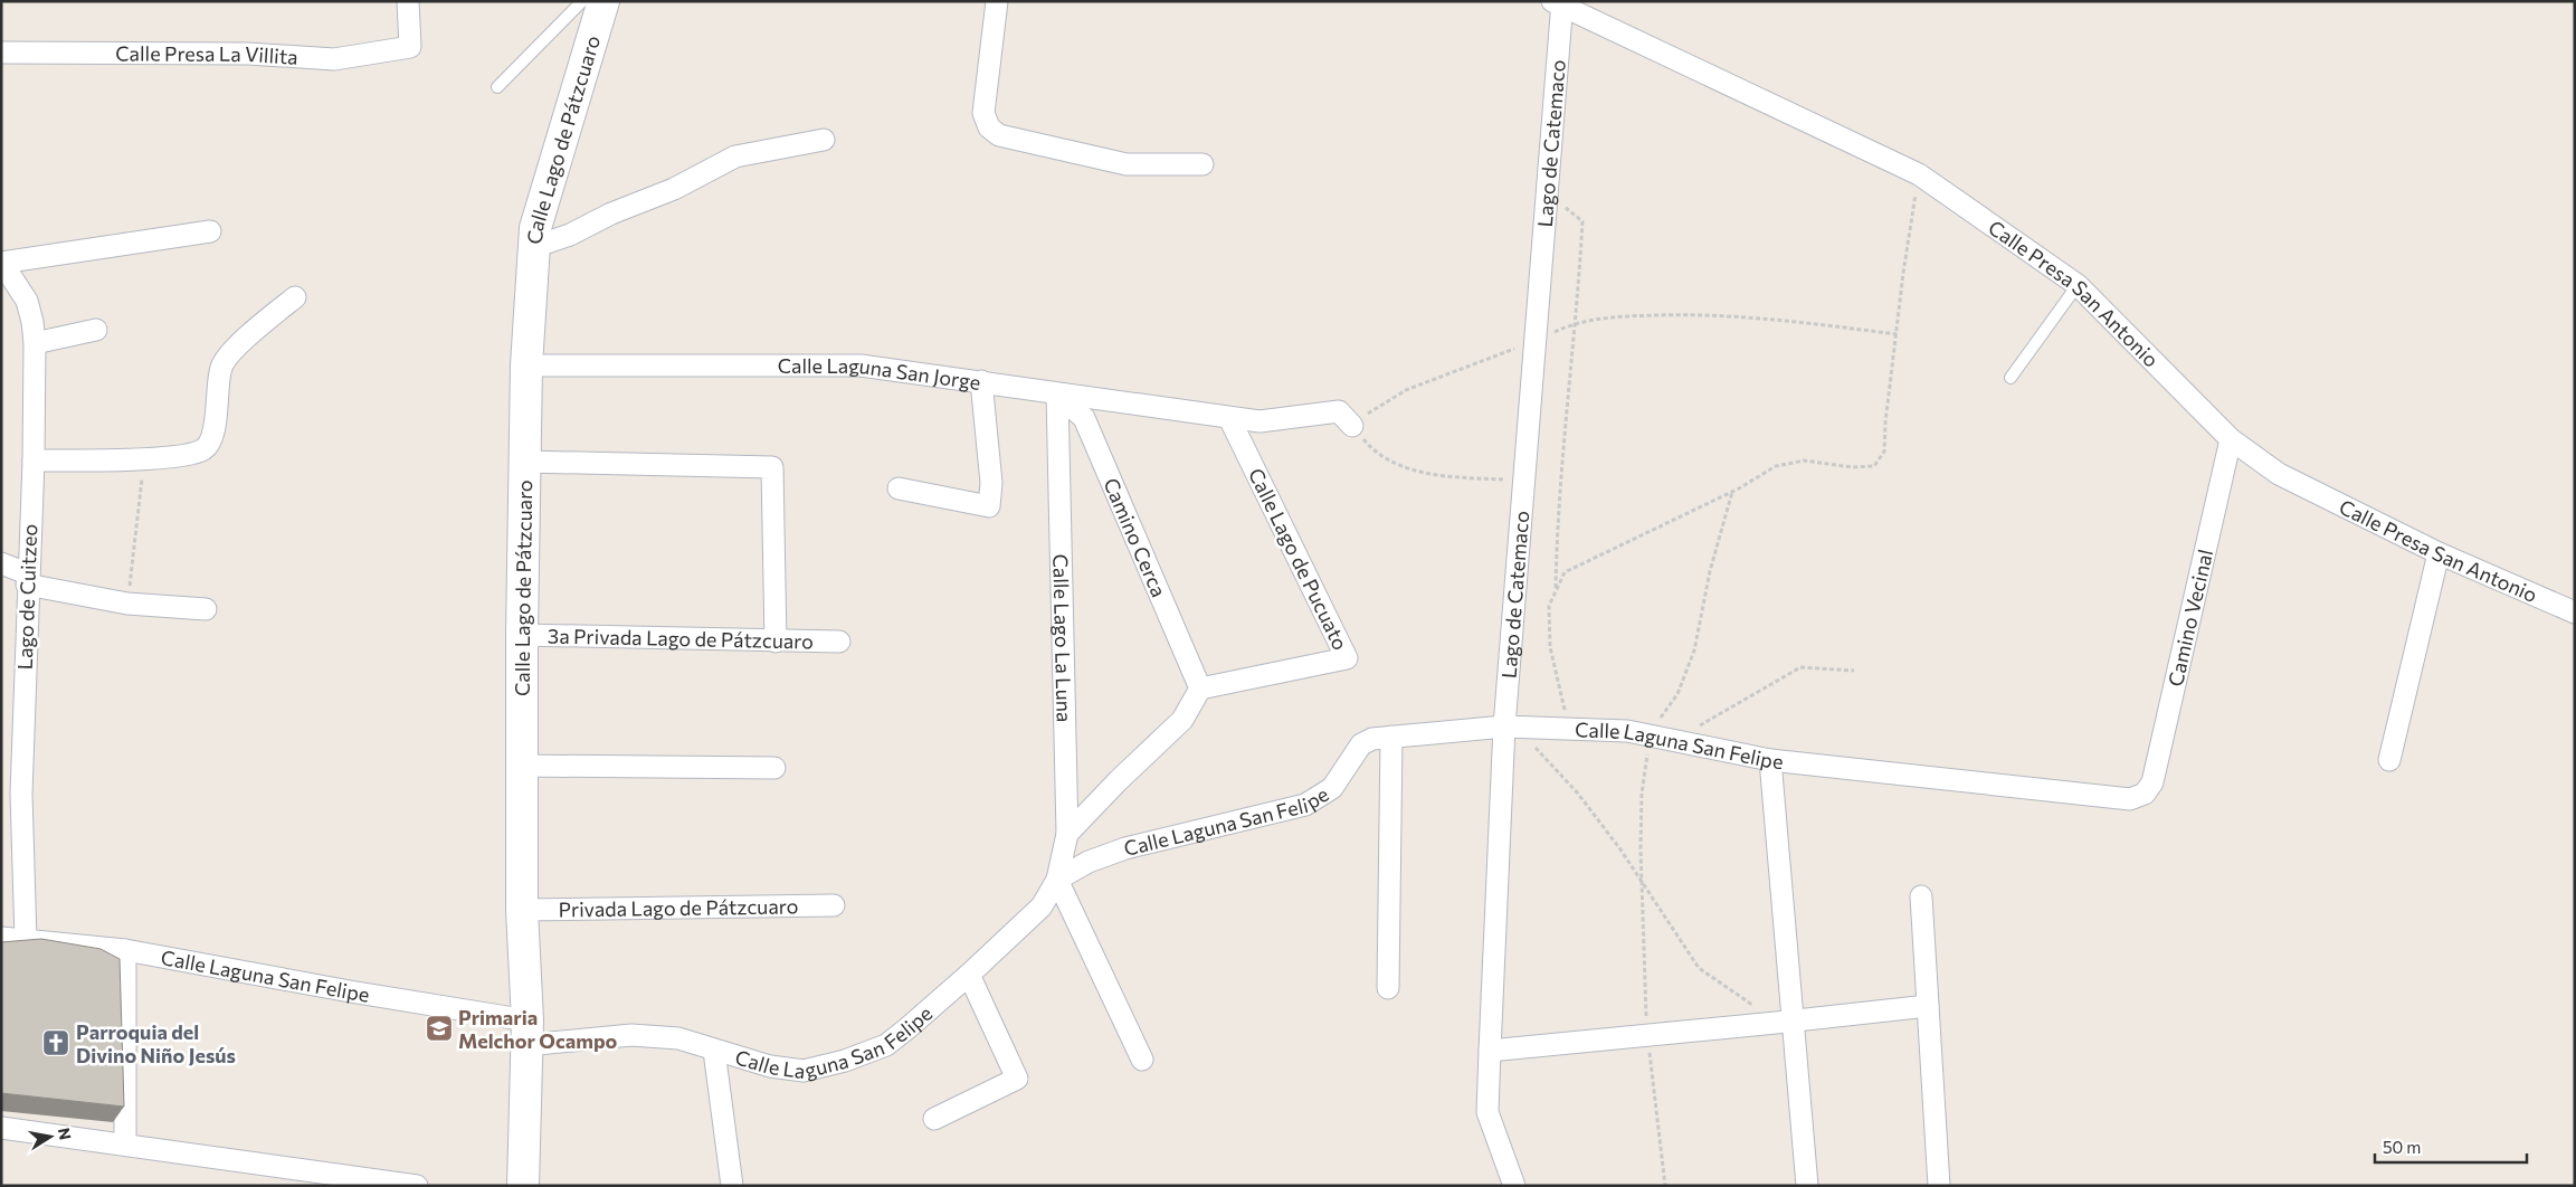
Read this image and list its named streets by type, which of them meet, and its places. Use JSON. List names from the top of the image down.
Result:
{
  "streets": {
    "street": [
      "Calle Presa La Villita",
      "Calle Lago de Pátzcuaro",
      "Lago de Catemaco",
      "Calle Presa San Antonio",
      "Calle Laguna San Jorge",
      "Camino Cerca",
      "Calle Lago de Pucuato",
      "Lago de Cuitzeo",
      "Camino Vecinal",
      "Calle Lago La Luna",
      "3a Privada Lago de Pátzcuaro",
      "Calle Laguna San Felipe",
      "Privada Lago de Pátzcuaro"
    ]
  },
  "crossings": [
    ["Calle Lago de Pátzcuaro", "Calle Laguna San Jorge"],
    ["Calle Lago de Pátzcuaro", "3a Privada Lago de Pátzcuaro"],
    ["Calle Lago de Pátzcuaro", "Calle Laguna San Felipe"],
    ["Calle Lago de Pátzcuaro", "Privada Lago de Pátzcuaro"],
    ["Lago de Catemaco", "Calle Presa San Antonio"],
    ["Lago de Catemaco", "Calle Laguna San Felipe"],
    ["Calle Presa San Antonio", "Camino Vecinal"],
    ["Calle Laguna San Jorge", "Camino Cerca"],
    ["Calle Laguna San Jorge", "Calle Lago de Pucuato"],
    ["Calle Laguna San Jorge", "Calle Lago La Luna"],
    ["Camino Cerca", "Calle Lago de Pucuato"],
    ["Camino Cerca", "Calle Lago La Luna"],
    ["Lago de Cuitzeo", "Calle Laguna San Felipe"],
    ["Camino Vecinal", "Calle Laguna San Felipe"],
    ["Calle Lago La Luna", "Calle Laguna San Felipe"]
  ],
  "places": {
    "school or university": ["Primaria Melchor Ocampo"],
    "church": ["Parroquia del Divino Niño Jesús"]
  },
  "scale_bar": "50 m",
  "north": "right"
}
